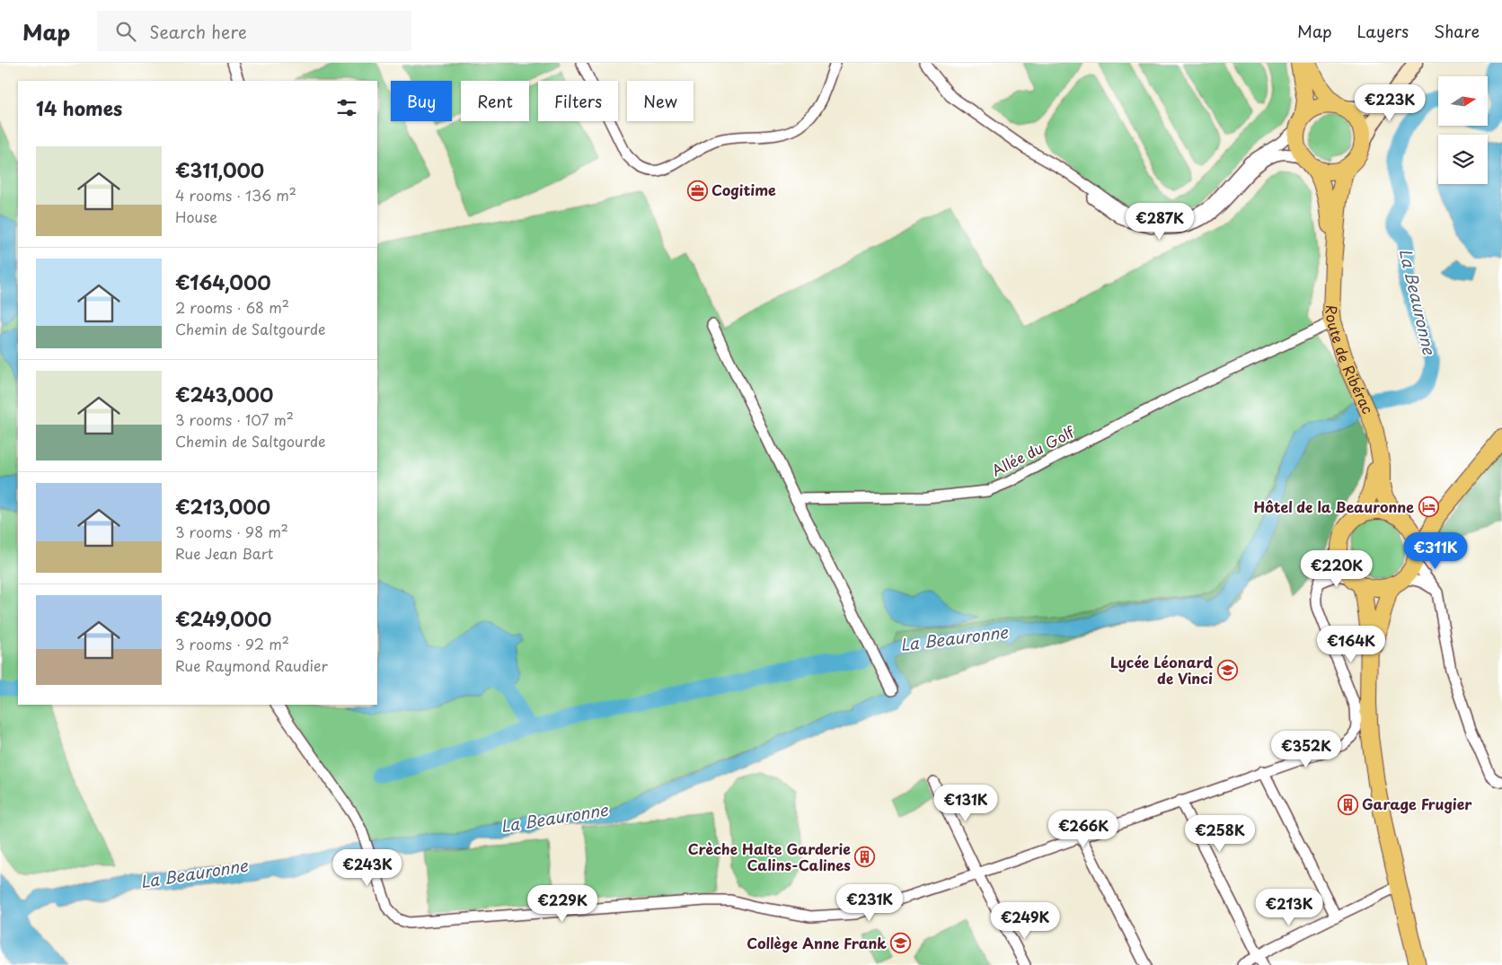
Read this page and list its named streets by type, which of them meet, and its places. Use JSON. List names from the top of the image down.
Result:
{
  "streets": {
    "main road": ["Route de Ribérac"],
    "street": ["Allée du Golf"]
  },
  "crossings": [
    ["Route de Ribérac", "Allée du Golf"]
  ],
  "water": ["La Beauronne"],
  "places": {
    "office": ["Cogitime"],
    "hotel": ["Hôtel de la Beauronne"],
    "school or university": ["Lycée Léonard de Vinci", "Collège Anne Frank"],
    "building": ["Garage Frugier", "Crèche Halte Garderie Calins-Calines"]
  },
  "north": "right",
  "page": {
    "header": "Map",
    "search": "Search here",
    "nav": ["Map", "Layers", "Share"],
    "chip": [
      "Buy",
      "Rent",
      "Filters",
      "New"
    ],
    "heading": "14 homes",
    "price": [
      "€223K",
      "€287K",
      "€311K",
      "€220K",
      "€164K",
      "€352K",
      "€131K",
      "€266K",
      "€258K",
      "€243K",
      "€231K",
      "€229K",
      "€213K",
      "€249K"
    ],
    "list": [
      {
        "name": "€311,000",
        "note": "4 rooms · 136 m² · House"
      },
      {
        "name": "€164,000",
        "note": "2 rooms · 68 m² · Chemin de Saltgourde"
      },
      {
        "name": "€243,000",
        "note": "3 rooms · 107 m² · Chemin de Saltgourde"
      },
      {
        "name": "€213,000",
        "note": "3 rooms · 98 m² · Rue Jean Bart"
      },
      {
        "name": "€249,000",
        "note": "3 rooms · 92 m² · Rue Raymond Raudier"
      }
    ]
  }
}
